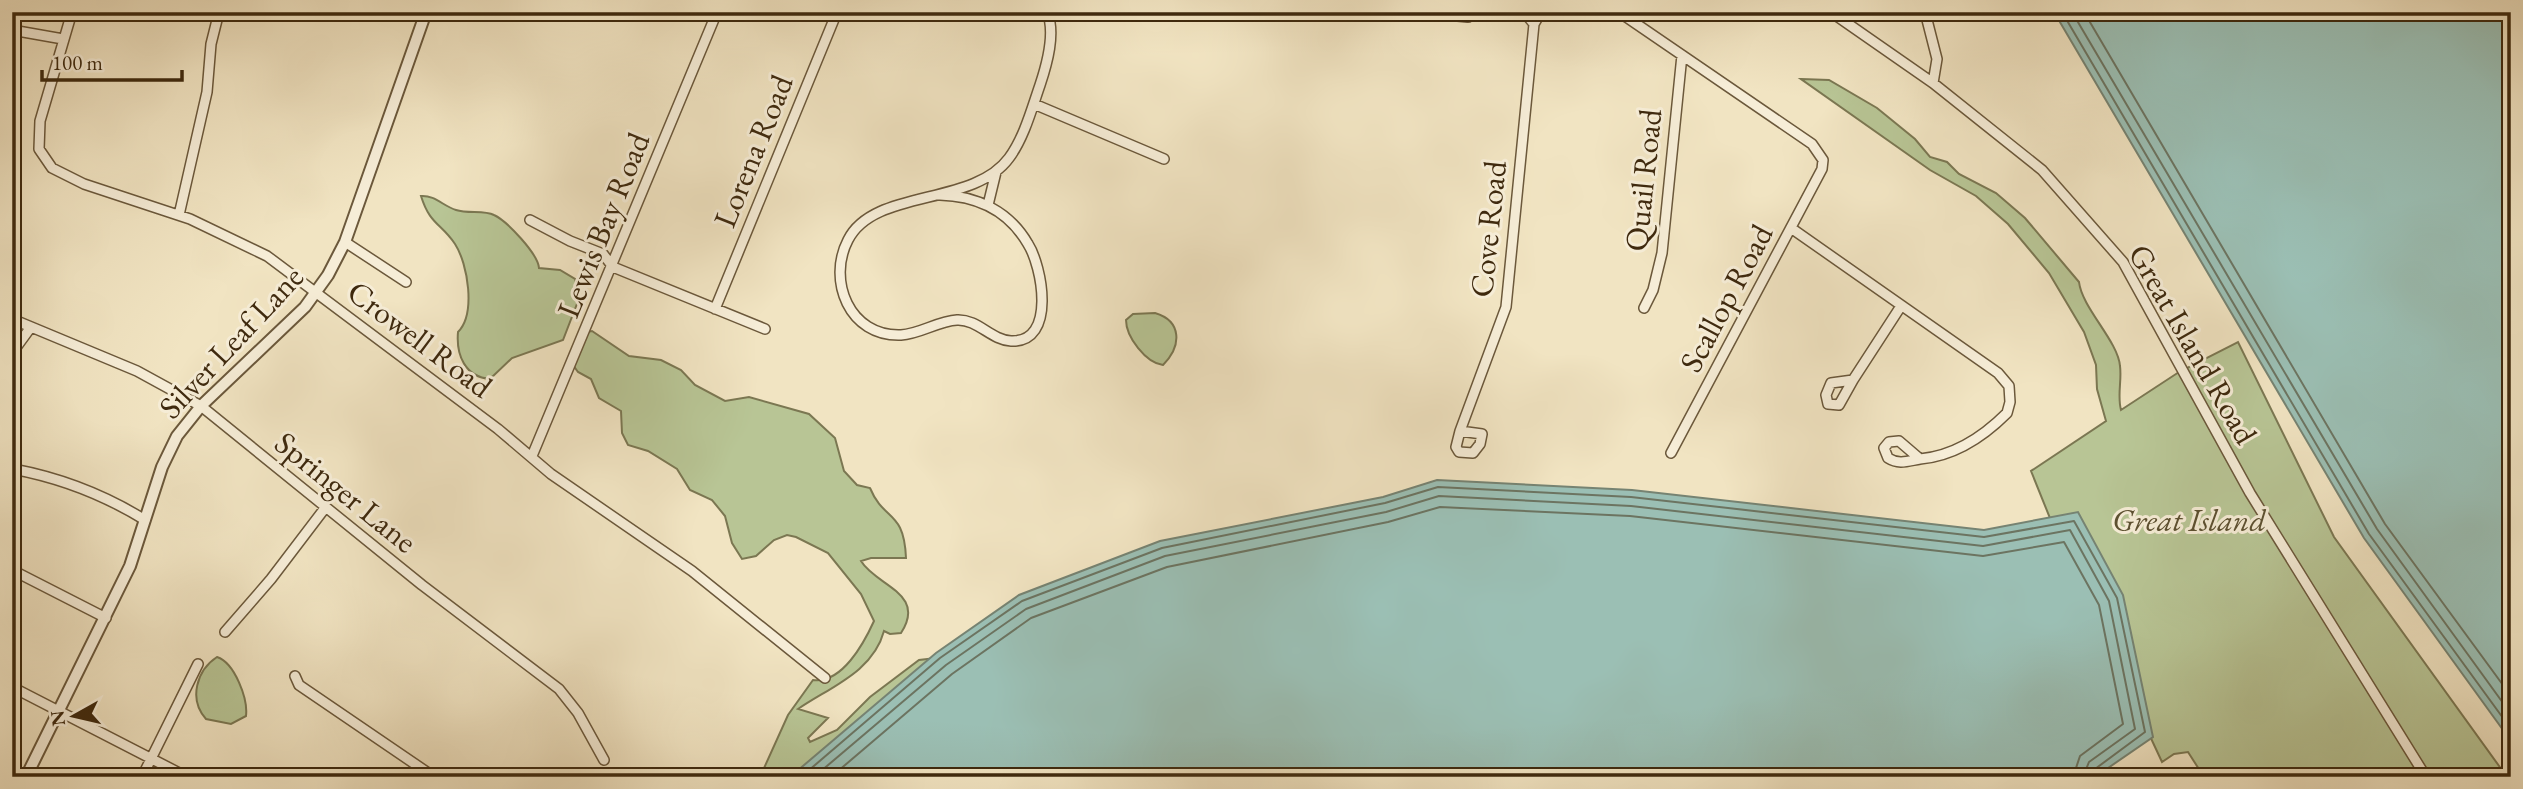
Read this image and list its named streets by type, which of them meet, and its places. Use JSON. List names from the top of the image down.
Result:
{
  "streets": {
    "street": [
      "Lorena Road",
      "Quail Road",
      "Lewis Bay Road",
      "Cove Road",
      "Scallop Road",
      "Crowell Road",
      "Silver Leaf Lane",
      "Great Island Road",
      "Springer Lane"
    ]
  },
  "crossings": [
    ["Quail Road", "Scallop Road"],
    ["Lewis Bay Road", "Crowell Road"],
    ["Crowell Road", "Silver Leaf Lane"],
    ["Silver Leaf Lane", "Springer Lane"]
  ],
  "parks": ["Great Island"],
  "scale_bar": "100 m",
  "north": "left"
}
